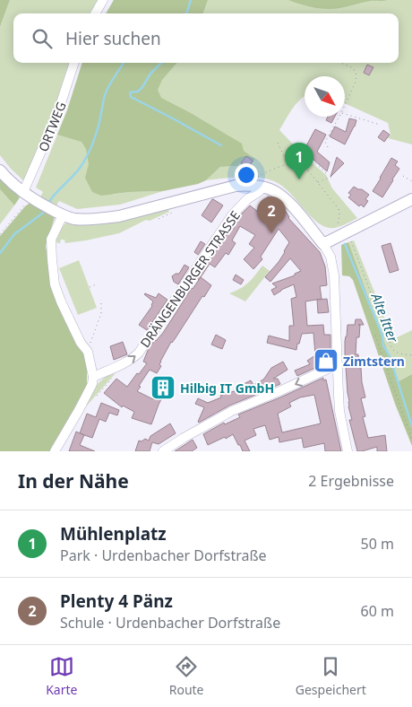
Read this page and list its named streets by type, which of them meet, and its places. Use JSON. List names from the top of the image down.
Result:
{
  "streets": {
    "street": ["ORTWEG", "DRÄNGENBURGER STRASSE"]
  },
  "one_way": ["DRÄNGENBURGER STRASSE"],
  "water": ["Alte Itter"],
  "places": {
    "shop": ["Zimtstern"],
    "building": ["Hilbig IT GmbH"]
  },
  "north": "bottom right",
  "page": {
    "search": "Hier suchen",
    "pins": ["1", "2"],
    "heading": ["In der Nähe", "2 Ergebnisse"],
    "list": [
      {
        "mark": "1",
        "name": "Mühlenplatz",
        "note": "Park · Urdenbacher Dorfstraße",
        "value": "50 m"
      },
      {
        "mark": "2",
        "name": "Plenty 4 Pänz",
        "note": "Schule · Urdenbacher Dorfstraße",
        "value": "60 m"
      }
    ],
    "nav": ["Karte", "Route", "Gespeichert"]
  }
}
